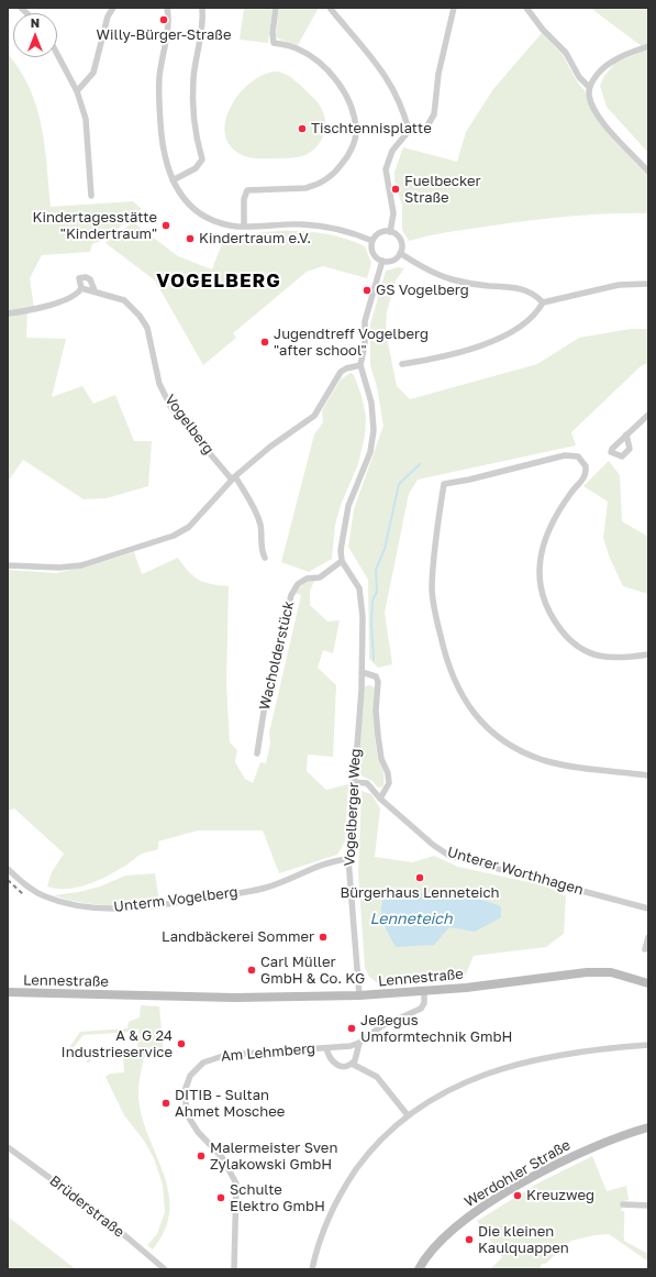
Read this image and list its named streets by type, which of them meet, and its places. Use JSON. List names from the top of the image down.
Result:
{
  "streets": {
    "main road": ["Lennestraße", "Werdohler Straße"],
    "street": [
      "Vogelberg",
      "Wacholderstück",
      "Vogelberger Weg",
      "Unterer Worthhagen",
      "Unterm Vogelberg",
      "Am Lehmberg",
      "Brüderstraße"
    ]
  },
  "crossings": [
    ["Wacholderstück", "Vogelberger Weg"],
    ["Vogelberger Weg", "Unterer Worthhagen"],
    ["Vogelberger Weg", "Unterm Vogelberg"],
    ["Vogelberger Weg", "Lennestraße"],
    ["Lennestraße", "Am Lehmberg"]
  ],
  "districts": ["VOGELBERG"],
  "water": ["Lenneteich"],
  "places": [
    "Willy-Bürger-Straße",
    "Tischtennisplatte",
    "Fuelbecker Straße",
    "Kindertagesstätte \"Kindertraum\"",
    "Kindertraum e.V.",
    "GS Vogelberg",
    "Jugendtreff Vogelberg \"after school\"",
    "Bürgerhaus Lenneteich",
    "Landbäckerei Sommer",
    "Carl Müller GmbH & Co. KG",
    "Jeßegus Umformtechnik GmbH",
    "A & G 24 Industrieservice",
    "DITIB - Sultan Ahmet Moschee",
    "Malermeister Sven Zylakowski GmbH",
    "Kreuzweg",
    "Schulte Elektro GmbH",
    "Die kleinen Kaulquappen"
  ],
  "north": "top"
}
